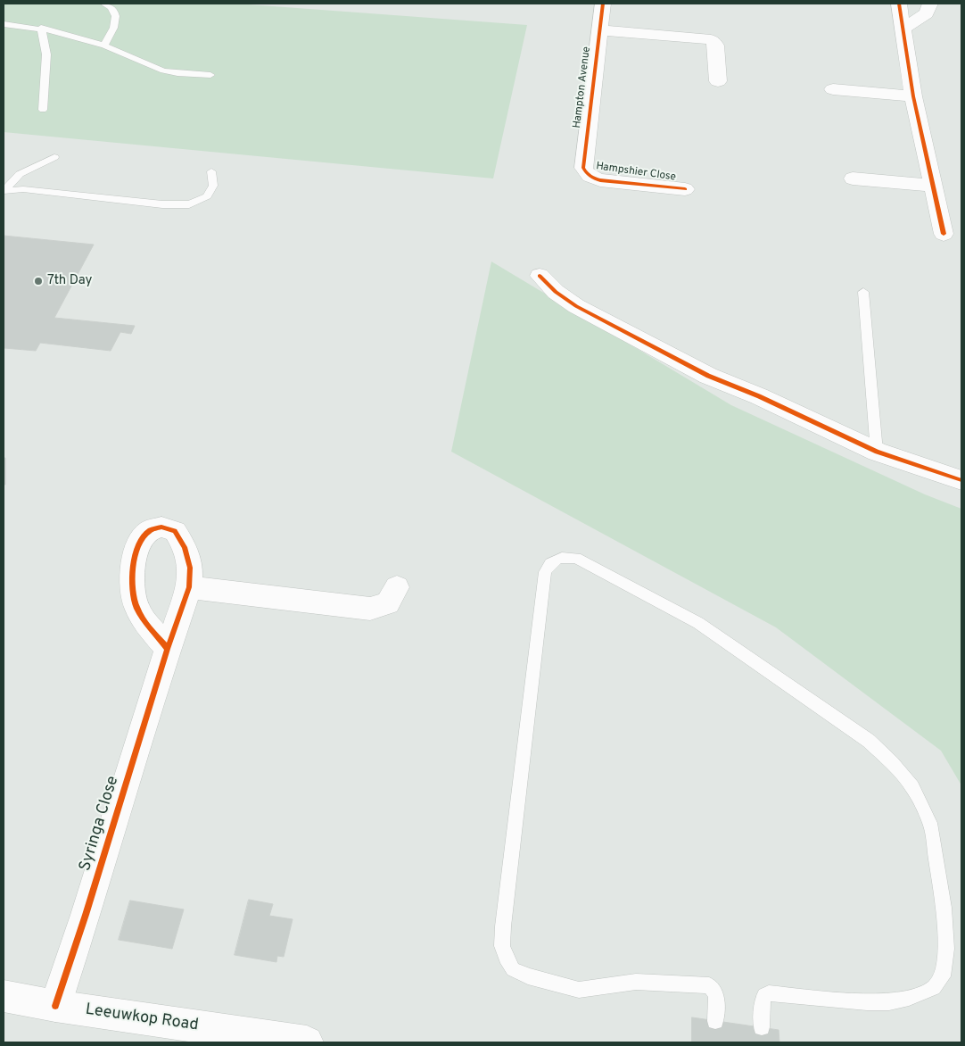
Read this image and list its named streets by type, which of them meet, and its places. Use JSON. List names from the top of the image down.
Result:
{
  "streets": {
    "street": [
      "Hampton Avenue",
      "Hampshier Close",
      "Syringa Close",
      "Leeuwkop Road"
    ]
  },
  "crossings": [
    ["Hampton Avenue", "Hampshier Close"],
    ["Syringa Close", "Leeuwkop Road"]
  ],
  "places": ["7th Day"]
}
